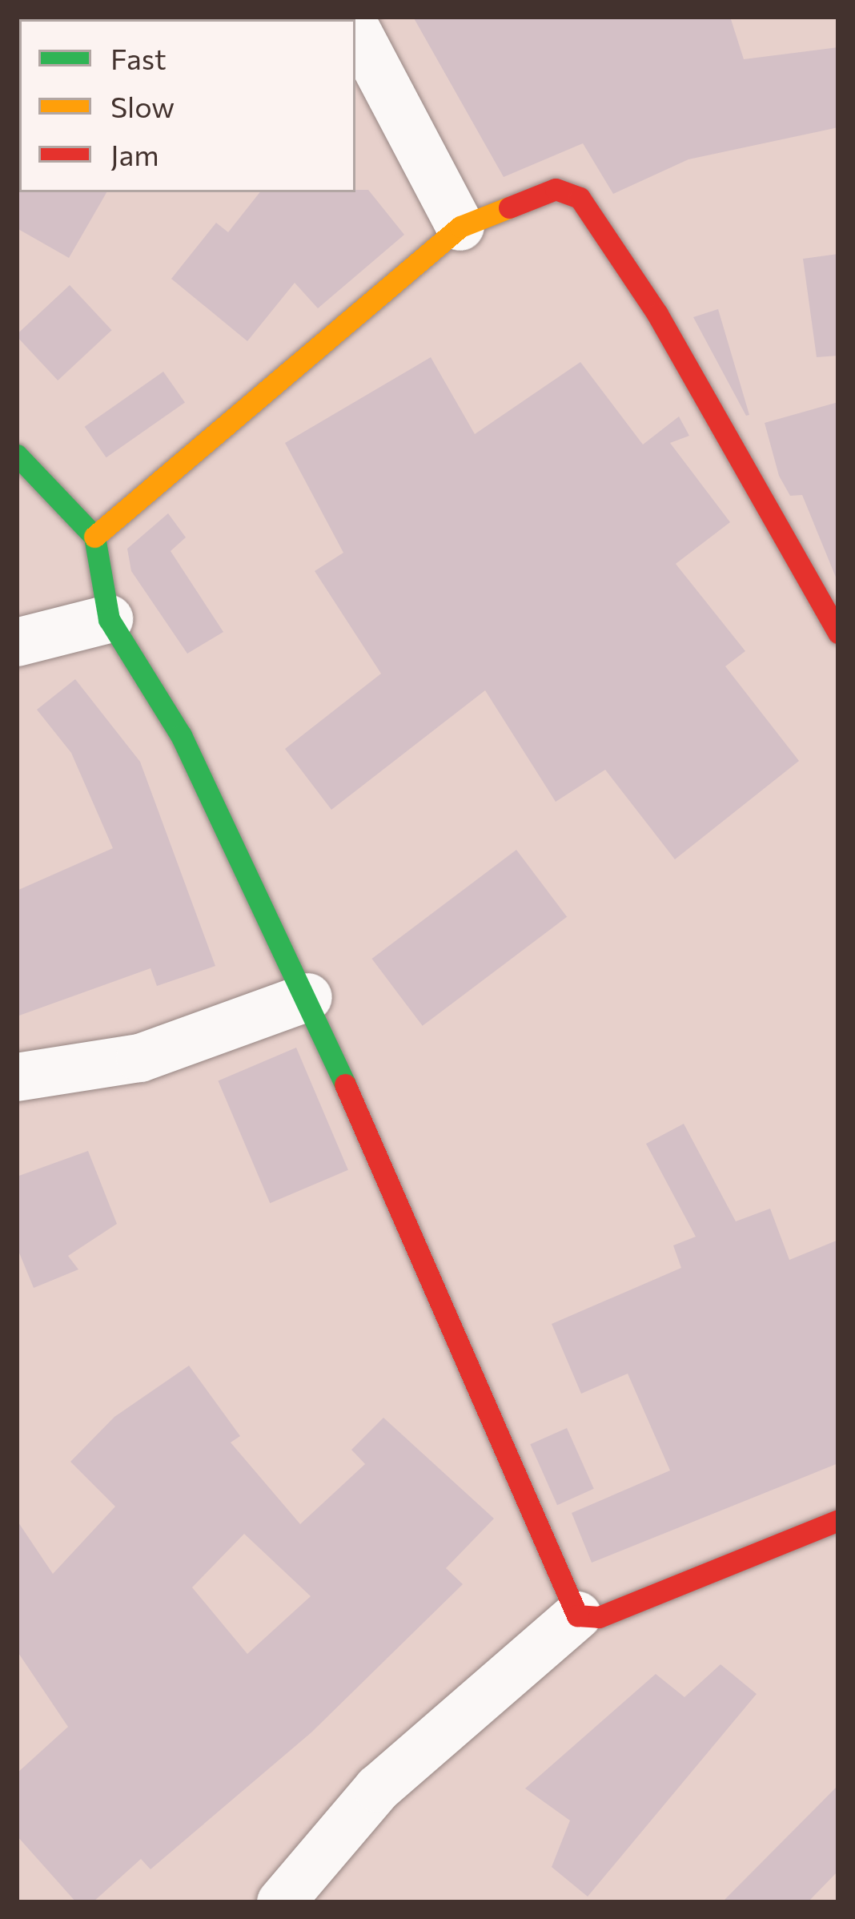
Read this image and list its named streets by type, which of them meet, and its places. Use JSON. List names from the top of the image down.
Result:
{
  "legend": ["Fast", "Slow", "Jam"]
}
